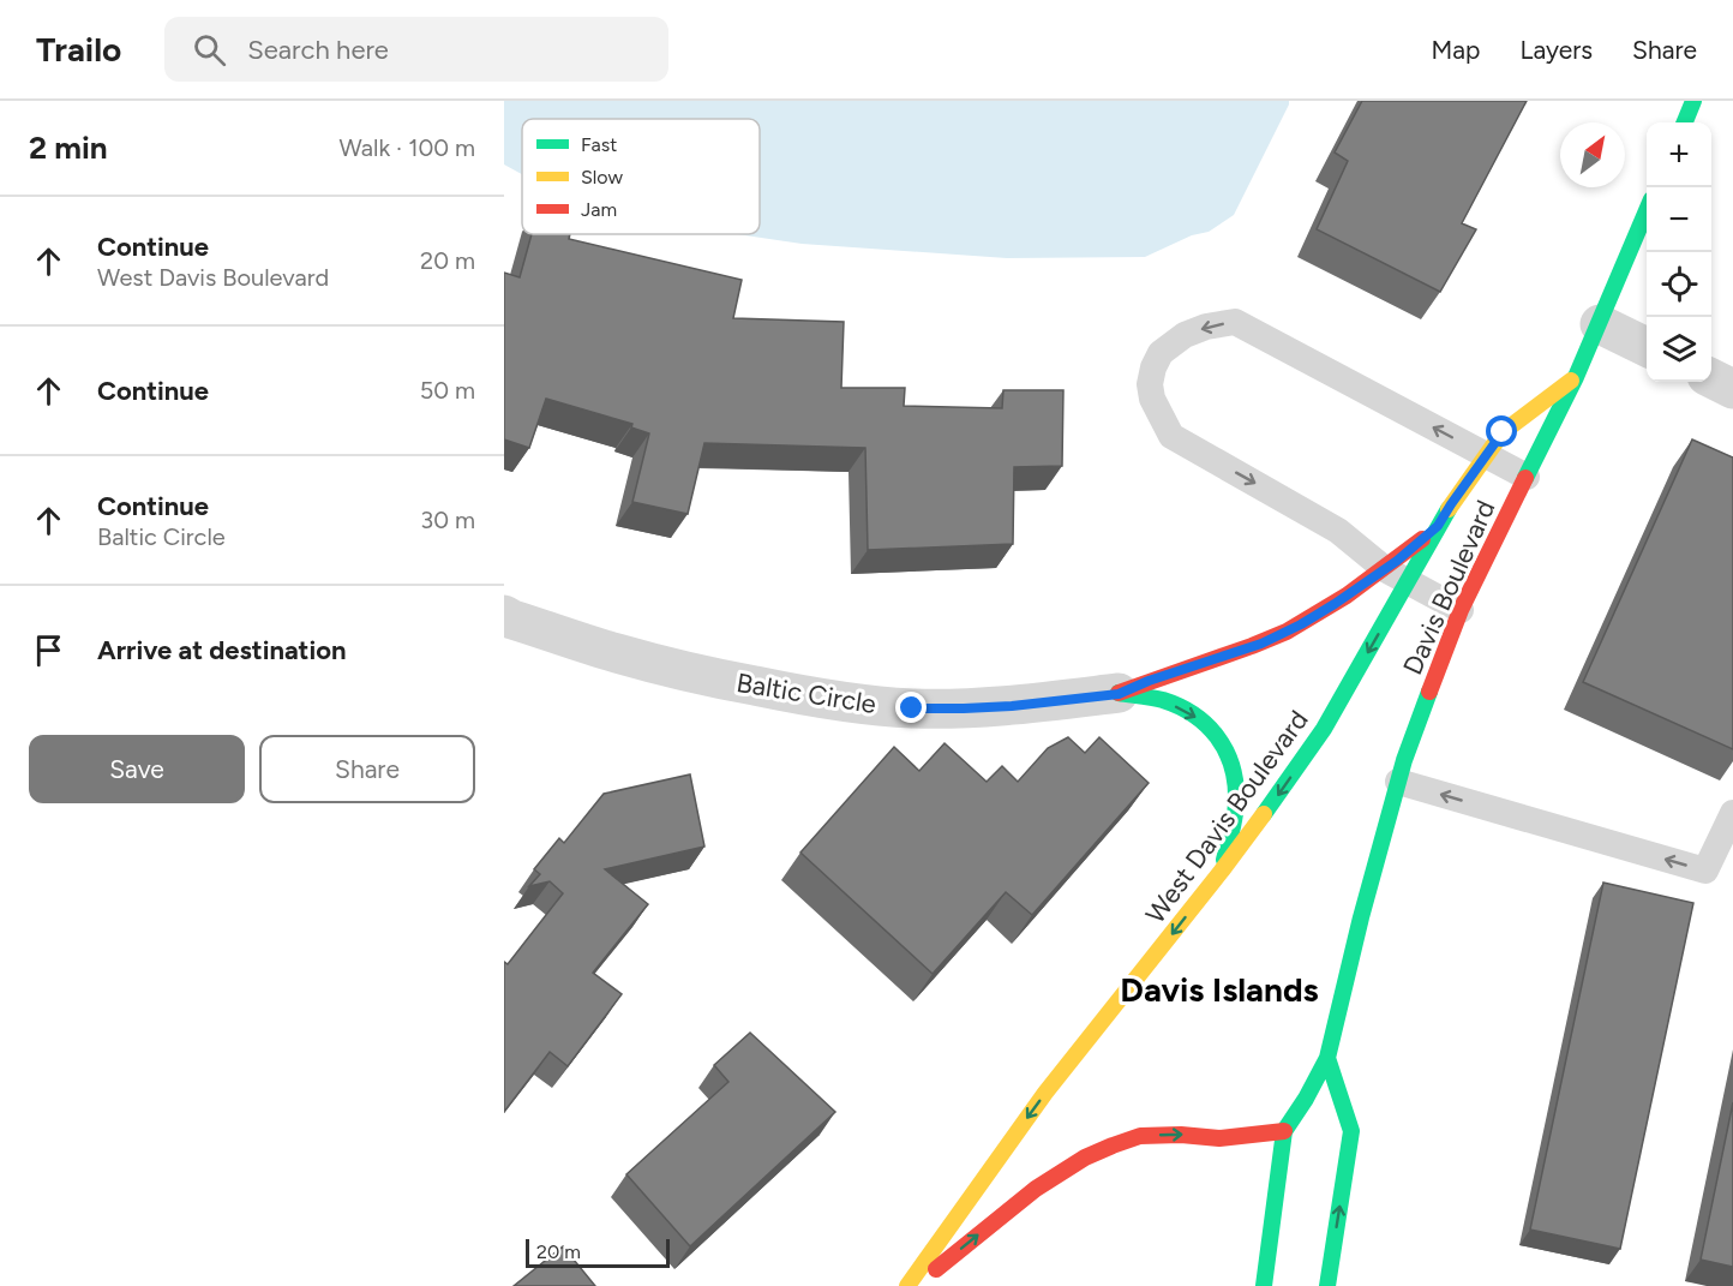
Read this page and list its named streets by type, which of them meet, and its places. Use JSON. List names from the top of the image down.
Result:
{
  "streets": {
    "street": ["Davis Boulevard", "Baltic Circle", "West Davis Boulevard"]
  },
  "crossings": [
    ["Davis Boulevard", "West Davis Boulevard"]
  ],
  "one_way": ["West Davis Boulevard"],
  "districts": ["Davis Islands"],
  "legend": ["Fast", "Slow", "Jam"],
  "scale_bar": "20 m",
  "north": "top right",
  "page": {
    "header": "Trailo",
    "search": "Search here",
    "nav": ["Map", "Layers", "Share"],
    "heading": ["2 min", "Walk · 100 m"],
    "map_buttons": ["+", "−"],
    "list": [
      ["Continue", "West Davis Boulevard", "20 m"],
      ["Continue", "50 m"],
      ["Continue", "Baltic Circle", "30 m"],
      "Arrive at destination"
    ],
    "buttons": ["Save", "Share"],
    "scale": "20 m"
  }
}
